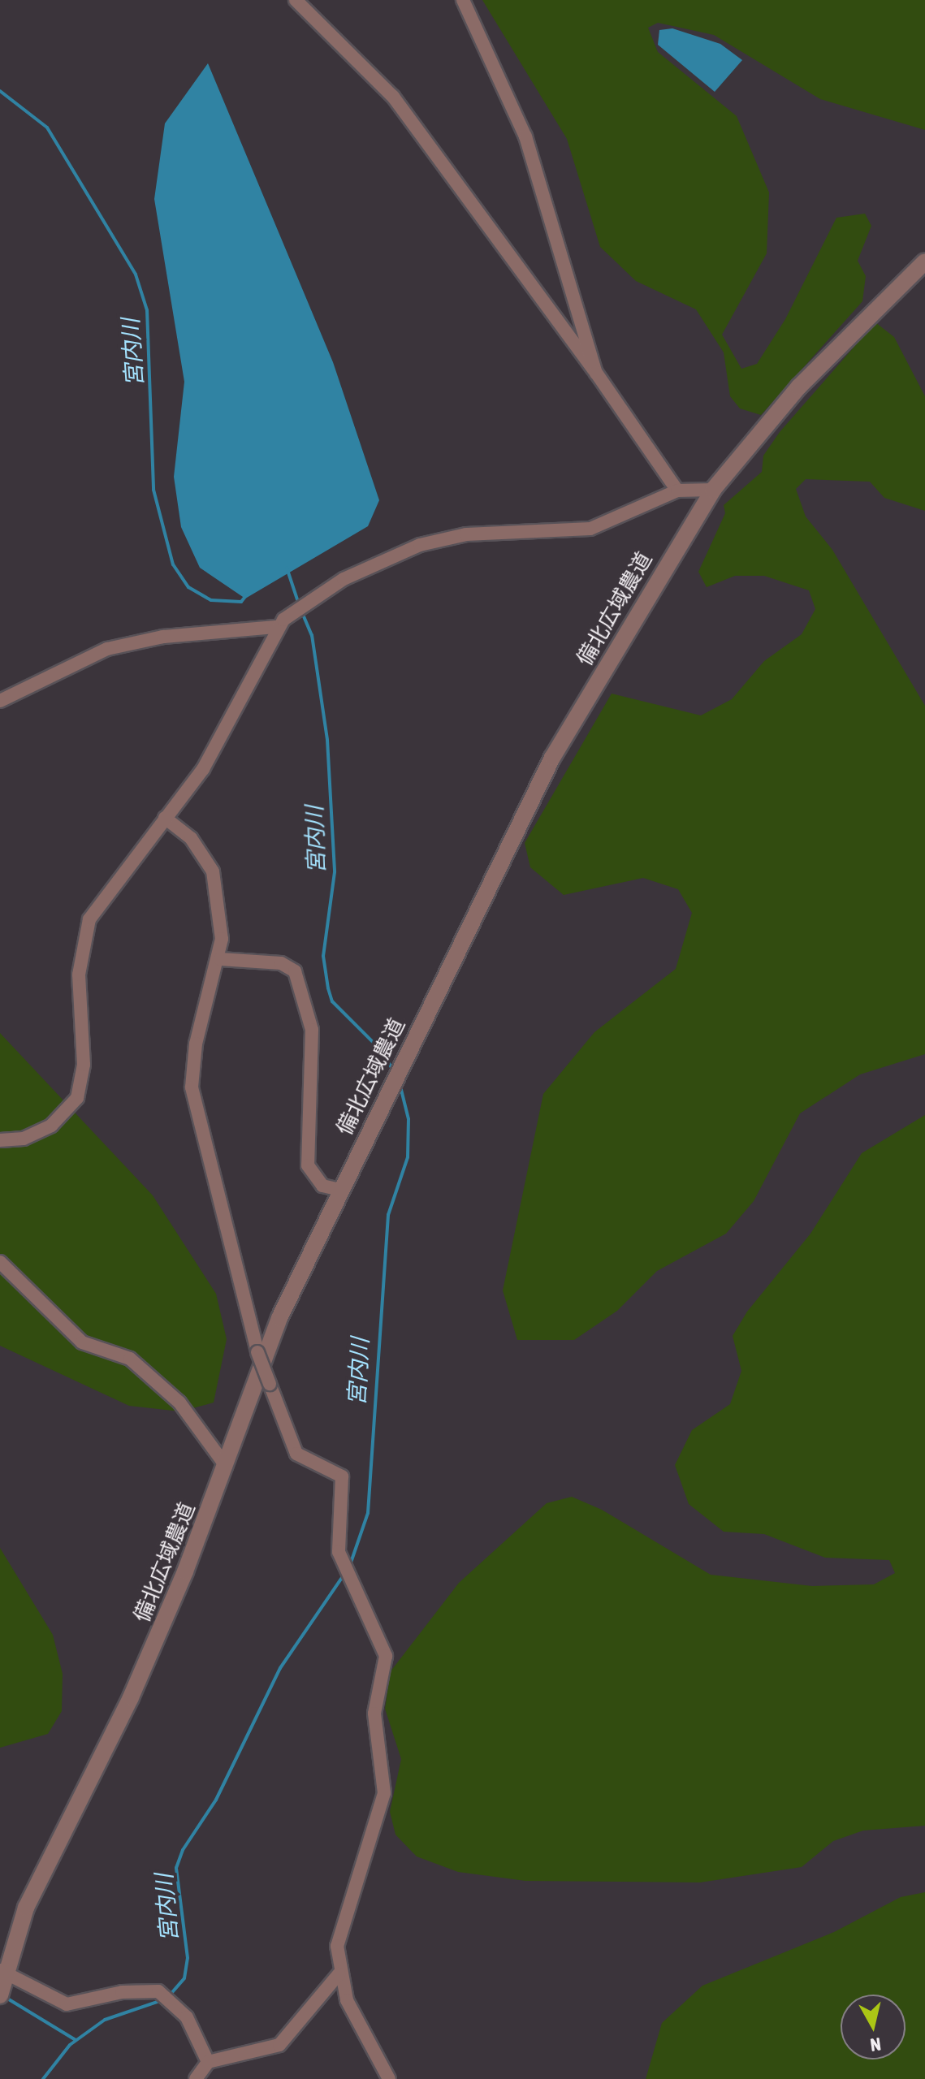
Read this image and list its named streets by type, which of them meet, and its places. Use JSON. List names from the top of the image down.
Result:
{
  "streets": {
    "street": ["備北広域農道"]
  },
  "water": ["宮内川"],
  "north": "bottom"
}
